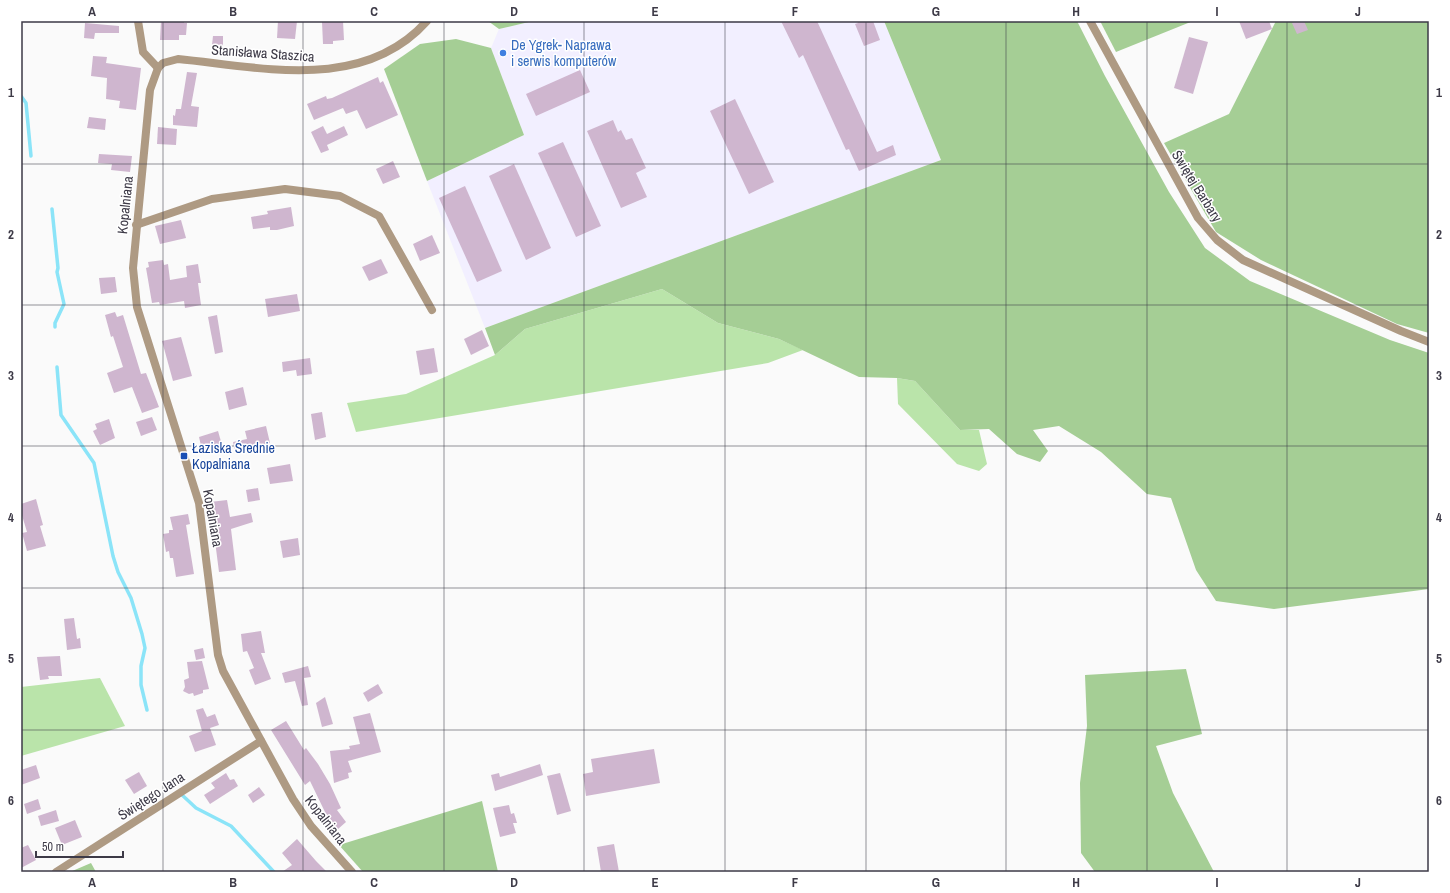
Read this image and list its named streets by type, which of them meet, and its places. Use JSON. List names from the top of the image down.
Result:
{
  "streets": {
    "street": [
      "Stanisława Staszica",
      "Świętej Barbary",
      "Kopalniana",
      "Świętego Jana"
    ]
  },
  "crossings": [
    ["Stanisława Staszica", "Kopalniana"],
    ["Kopalniana", "Świętego Jana"]
  ],
  "places": {
    "other": ["De Ygrek- Naprawa i serwis komputerów"],
    "transit": ["Łaziska Średnie Kopalniana"]
  },
  "scale_bar": "50 m",
  "grid": {
    "columns": [
      "A",
      "B",
      "C",
      "D",
      "E",
      "F",
      "G",
      "H",
      "I",
      "J"
    ],
    "rows": [
      "1",
      "2",
      "3",
      "4",
      "5",
      "6"
    ]
  }
}
